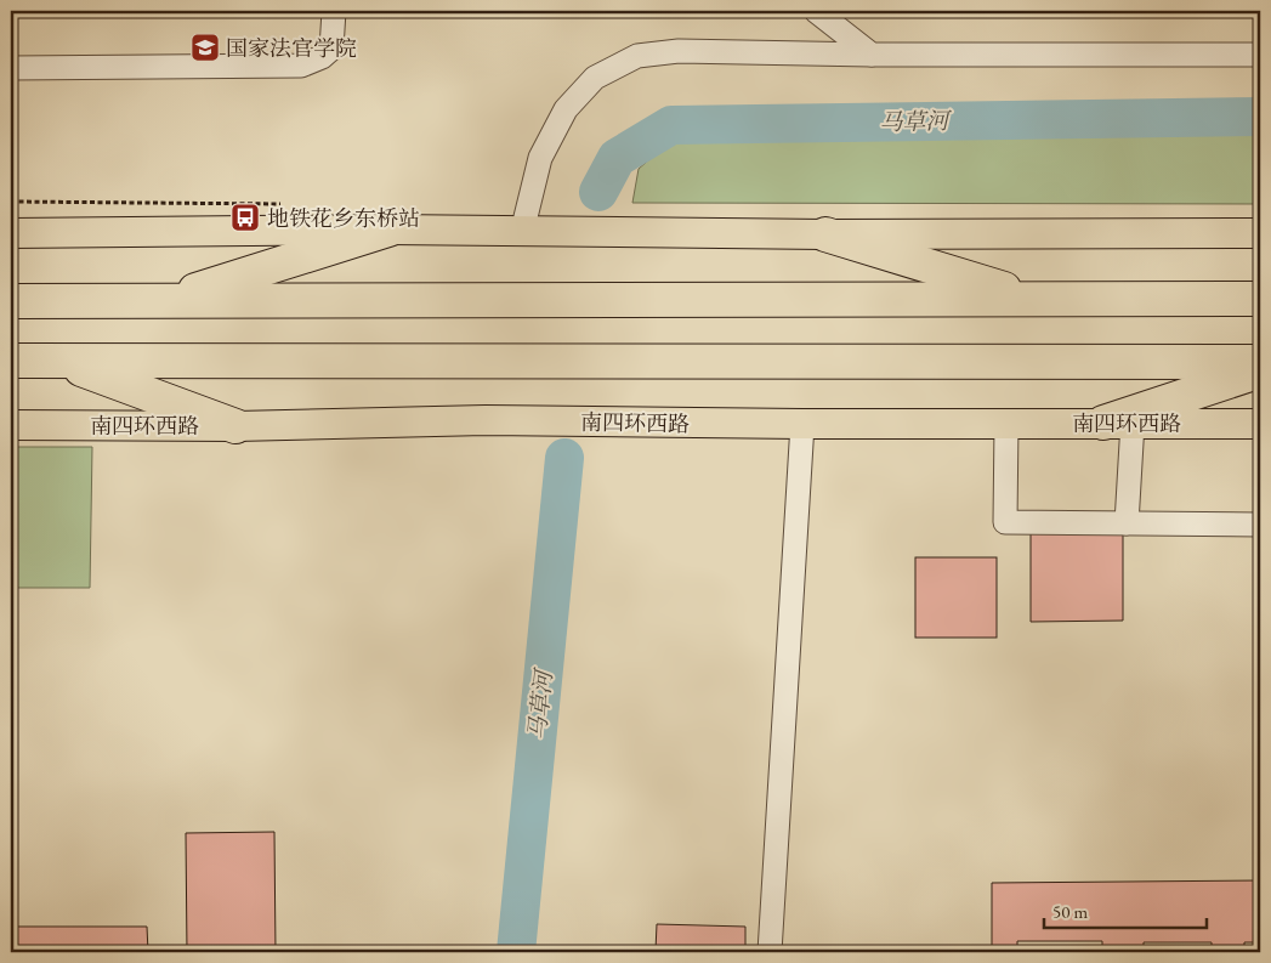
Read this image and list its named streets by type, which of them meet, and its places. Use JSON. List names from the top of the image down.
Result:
{
  "streets": {
    "main road": ["南四环西路"]
  },
  "water": ["马草河"],
  "places": {
    "school or university": ["国家法官学院"],
    "bus stop": ["地铁花乡东桥站"]
  },
  "scale_bar": "50 m"
}
